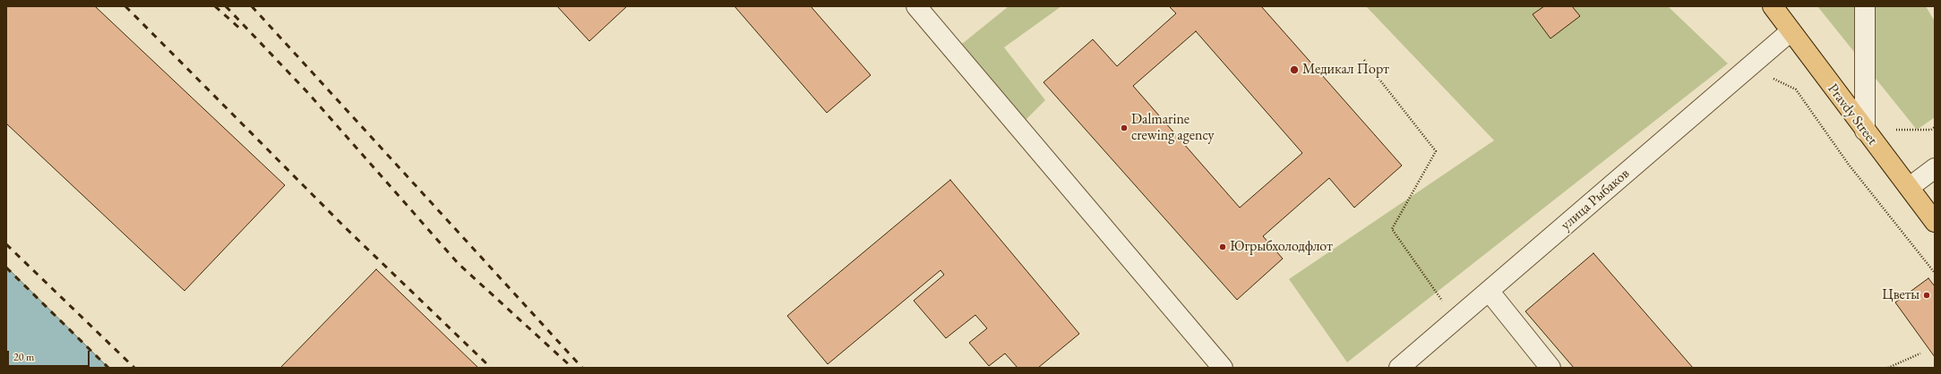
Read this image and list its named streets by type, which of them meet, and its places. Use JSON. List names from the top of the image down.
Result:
{
  "streets": {
    "main road": ["Pravdy Street"],
    "street": ["улица Рыбаков"]
  },
  "crossings": [
    ["Pravdy Street", "улица Рыбаков"]
  ],
  "places": [
    "Медикал Порт",
    "Dalmarine crewing agency",
    "Югрыбхолодфлот",
    "Цветы"
  ],
  "scale_bar": "20 m"
}
